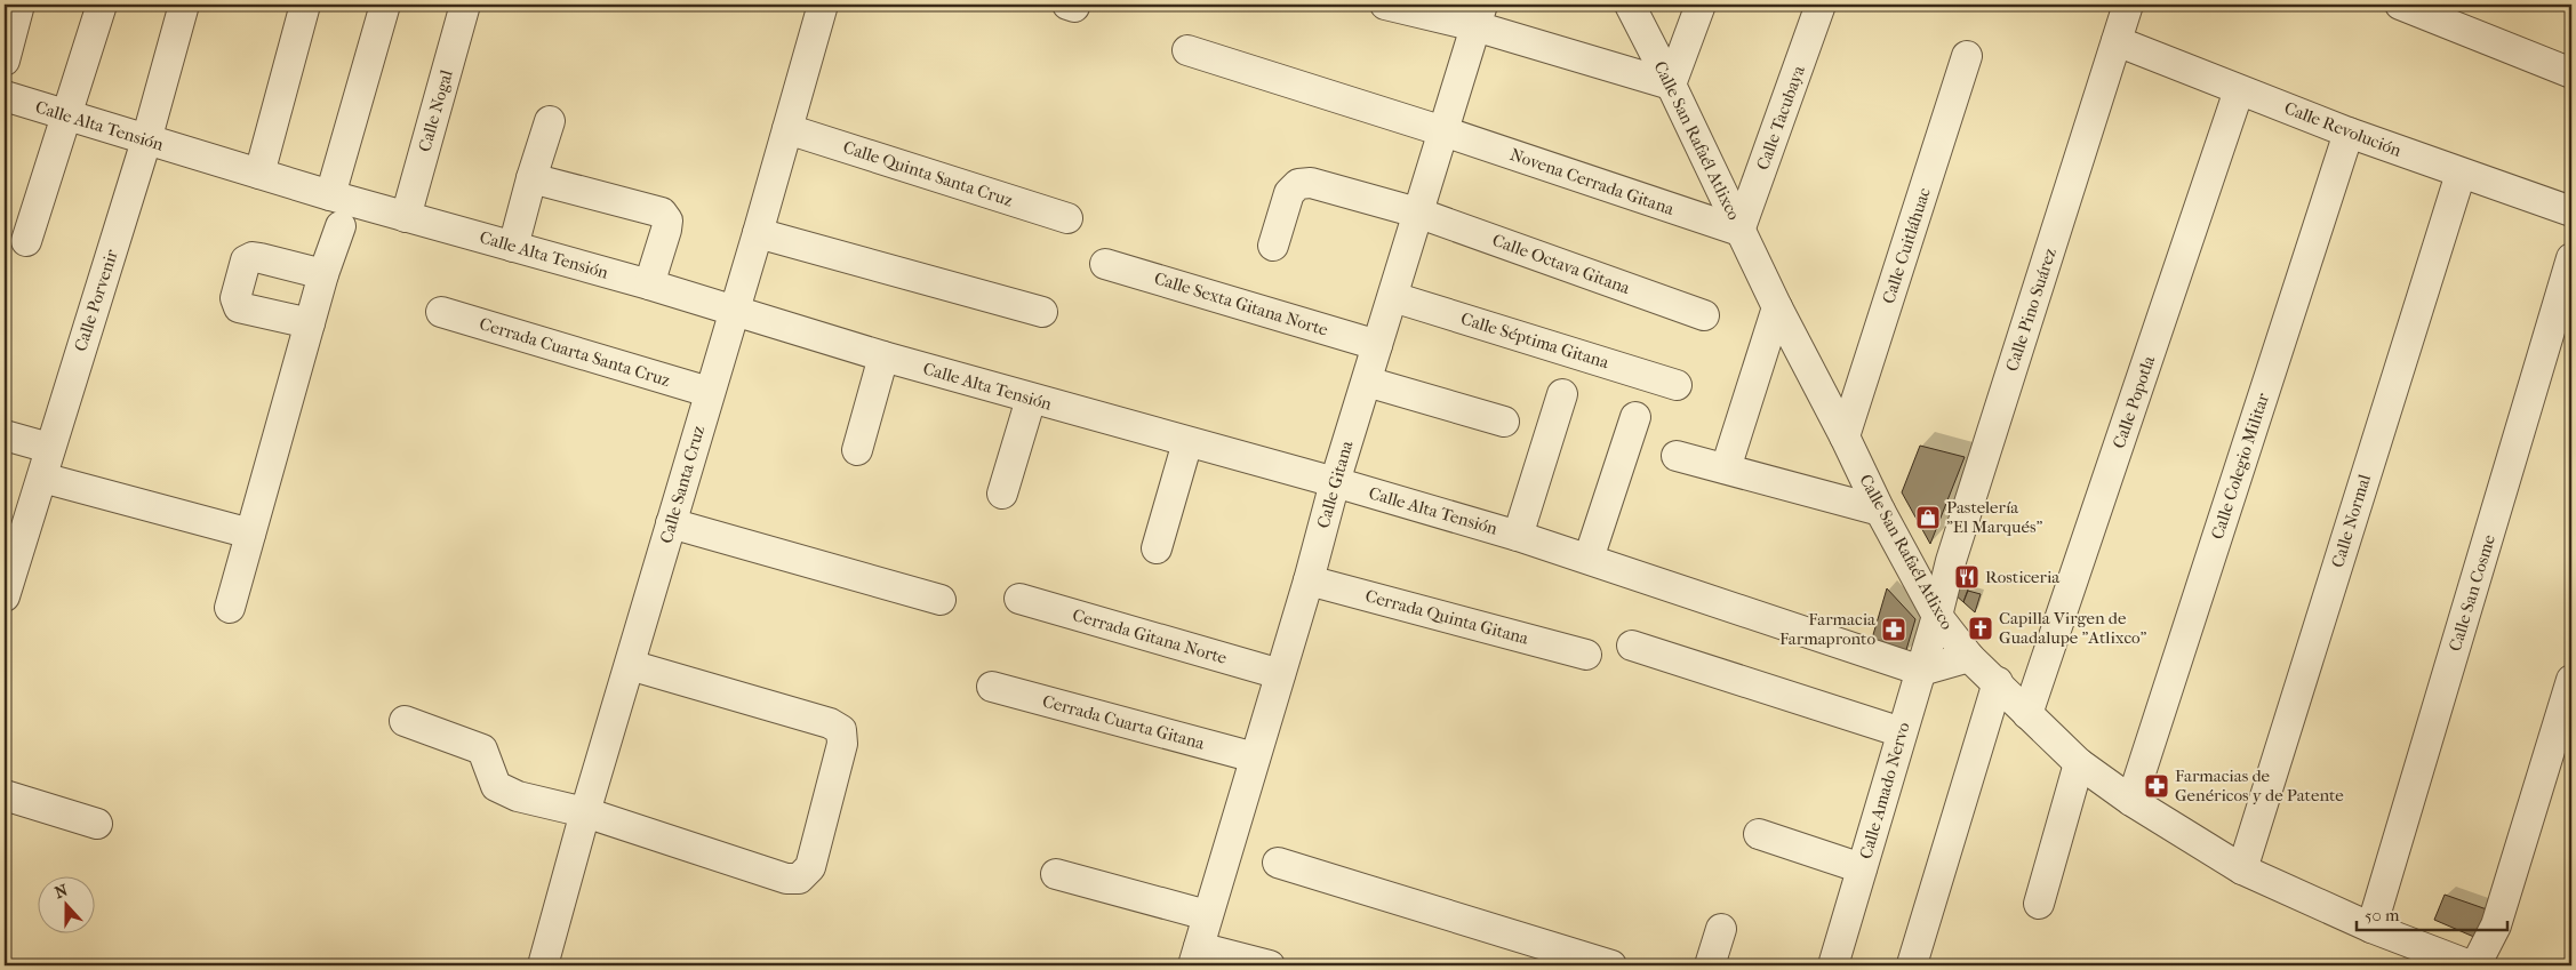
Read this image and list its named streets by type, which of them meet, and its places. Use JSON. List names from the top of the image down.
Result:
{
  "streets": {
    "street": [
      "Calle Nogal",
      "Calle Tacubaya",
      "Calle Alta Tensión",
      "Calle Revolución",
      "Calle San Rafaél Atlixco",
      "Calle Quinta Santa Cruz",
      "Novena Cerrada Gitana",
      "Calle Cuitláhuac",
      "Calle Octava Gitana",
      "Calle Porvenir",
      "Calle Sexta Gitana Norte",
      "Calle Pino Suárez",
      "Calle Séptima Gitana",
      "Cerrada Cuarta Santa Cruz",
      "Calle Popotla",
      "Calle Colegio Militar",
      "Calle Santa Cruz",
      "Calle Gitana",
      "Calle Normal",
      "Calle San Cosme",
      "Cerrada Quinta Gitana",
      "Cerrada Gitana Norte",
      "Cerrada Cuarta Gitana",
      "Calle Amado Nervo"
    ]
  },
  "crossings": [
    ["Calle Nogal", "Calle Alta Tensión"],
    ["Calle Tacubaya", "Calle San Rafaél Atlixco"],
    ["Calle Tacubaya", "Novena Cerrada Gitana"],
    ["Calle Alta Tensión", "Calle Porvenir"],
    ["Calle Alta Tensión", "Calle Santa Cruz"],
    ["Calle Alta Tensión", "Calle Gitana"],
    ["Calle Alta Tensión", "Calle Amado Nervo"],
    ["Calle Revolución", "Calle Pino Suárez"],
    ["Calle Revolución", "Calle Popotla"],
    ["Calle Revolución", "Calle Colegio Militar"],
    ["Calle Revolución", "Calle Normal"],
    ["Calle San Rafaél Atlixco", "Novena Cerrada Gitana"],
    ["Calle San Rafaél Atlixco", "Calle Cuitláhuac"],
    ["Calle San Rafaél Atlixco", "Calle Pino Suárez"],
    ["Calle San Rafaél Atlixco", "Calle Popotla"],
    ["Calle San Rafaél Atlixco", "Calle Colegio Militar"],
    ["Calle San Rafaél Atlixco", "Calle Normal"],
    ["Calle San Rafaél Atlixco", "Calle San Cosme"],
    ["Calle San Rafaél Atlixco", "Calle Amado Nervo"],
    ["Calle Quinta Santa Cruz", "Calle Santa Cruz"],
    ["Novena Cerrada Gitana", "Calle Gitana"],
    ["Calle Octava Gitana", "Calle Gitana"],
    ["Calle Sexta Gitana Norte", "Calle Gitana"],
    ["Calle Pino Suárez", "Calle Amado Nervo"],
    ["Calle Séptima Gitana", "Calle Gitana"],
    ["Cerrada Cuarta Santa Cruz", "Calle Santa Cruz"],
    ["Calle Gitana", "Cerrada Quinta Gitana"],
    ["Calle Gitana", "Cerrada Gitana Norte"],
    ["Calle Gitana", "Cerrada Cuarta Gitana"]
  ],
  "places": {
    "shop": ["Pastelería \"El Marqués\""],
    "restaurant": ["Rosticeria"],
    "church": ["Capilla Virgen de Guadalupe \"Atlixco\""],
    "pharmacy": ["Farmacia Farmapronto", "Farmacias de Genéricos y de Patente"]
  },
  "scale_bar": "50 m",
  "north": "top"
}
